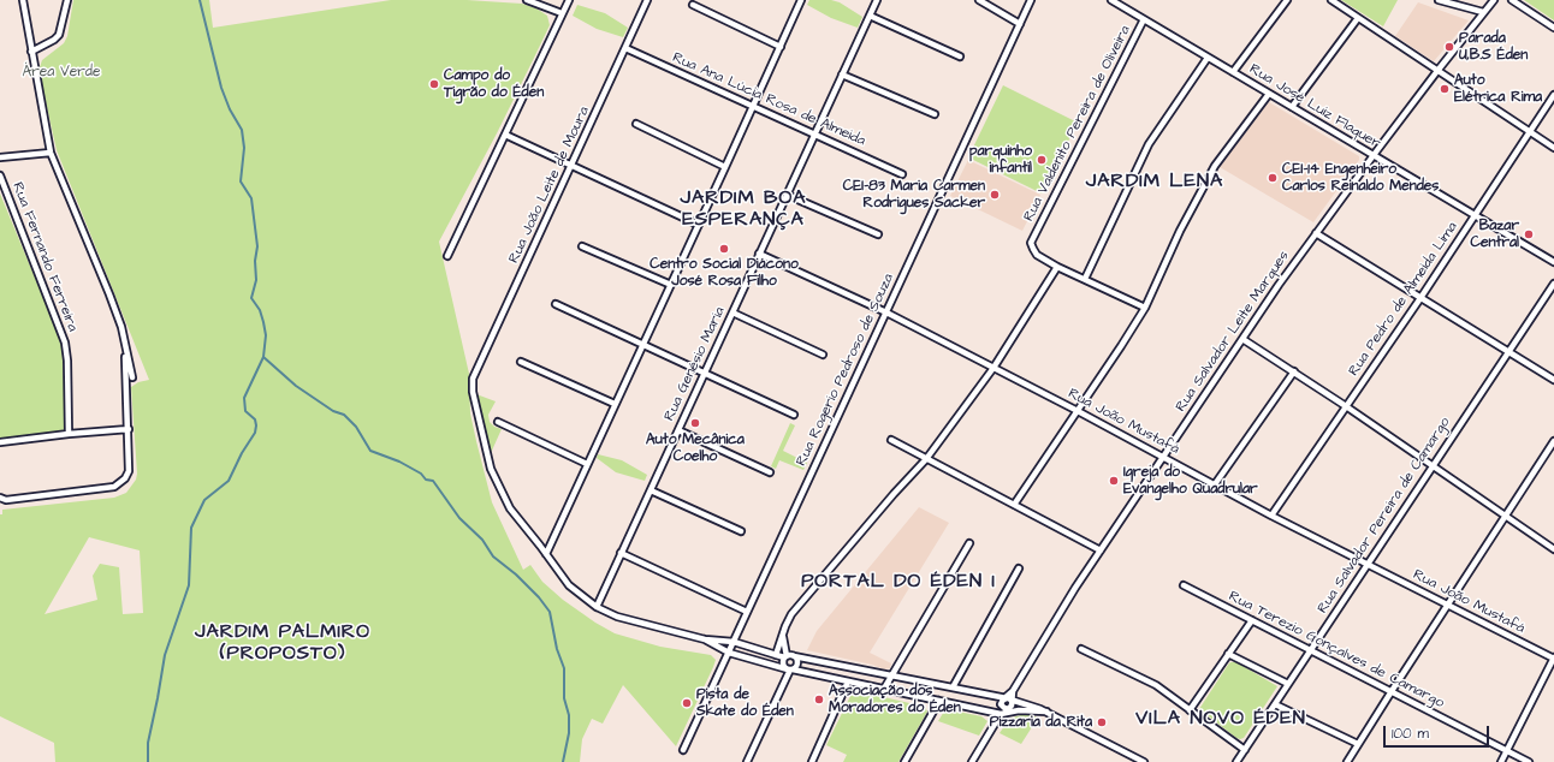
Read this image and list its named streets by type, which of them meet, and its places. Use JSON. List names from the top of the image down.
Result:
{
  "streets": {
    "street": [
      "Rua Ana Lúcia Rosa de Almeida",
      "Rua José Luiz Flaquer",
      "Rua Valdenito Pereira de Oliveira",
      "Rua João Leite de Moura",
      "Rua Fernando Ferreira",
      "Rua Pedro de Almeida Lima",
      "Rua Salvador Leite Marques",
      "Rua Genésio Maria",
      "Rua Rogerio Pedroso de Souza",
      "Rua João Mustafá",
      "Rua Salvador Pereira de Camargo",
      "Rua Terezio Gonçalves de Camargo"
    ]
  },
  "crossings": [
    ["Rua Ana Lúcia Rosa de Almeida", "Rua João Leite de Moura"],
    ["Rua Ana Lúcia Rosa de Almeida", "Rua Genésio Maria"],
    ["Rua José Luiz Flaquer", "Rua Valdenito Pereira de Oliveira"],
    ["Rua José Luiz Flaquer", "Rua Pedro de Almeida Lima"],
    ["Rua José Luiz Flaquer", "Rua Salvador Leite Marques"],
    ["Rua Pedro de Almeida Lima", "Rua João Mustafá"],
    ["Rua Salvador Leite Marques", "Rua João Mustafá"],
    ["Rua Genésio Maria", "Rua João Mustafá"],
    ["Rua Rogerio Pedroso de Souza", "Rua João Mustafá"],
    ["Rua João Mustafá", "Rua Salvador Pereira de Camargo"],
    ["Rua Salvador Pereira de Camargo", "Rua Terezio Gonçalves de Camargo"]
  ],
  "districts": [
    "JARDIM LENA",
    "JARDIM BOA ESPERANÇA",
    "PORTAL DO ÉDEN I",
    "JARDIM PALMIRO (PROPOSTO)",
    "VILA NOVO ÉDEN"
  ],
  "parks": ["Área Verde"],
  "places": [
    "Parada U,B.S Éden",
    "Campo do Tigrão do Éden",
    "Auto Elétrica Rima",
    "parquinho infantil",
    "CEI-14 Engenheiro Carlos Reinaldo Mendes",
    "CEI-83 Maria Carmen Rodrigues Sacker",
    "Bazar Central",
    "Centro Social Diácono José Rosa Filho",
    "Auto Mecânica Coelho",
    "Igreja do Evangelho Quadrular",
    "Associação dos Moradores do Éden",
    "Pista de Skate do Éden",
    "Pizzaria da Rita"
  ],
  "scale_bar": "100 m"
}
